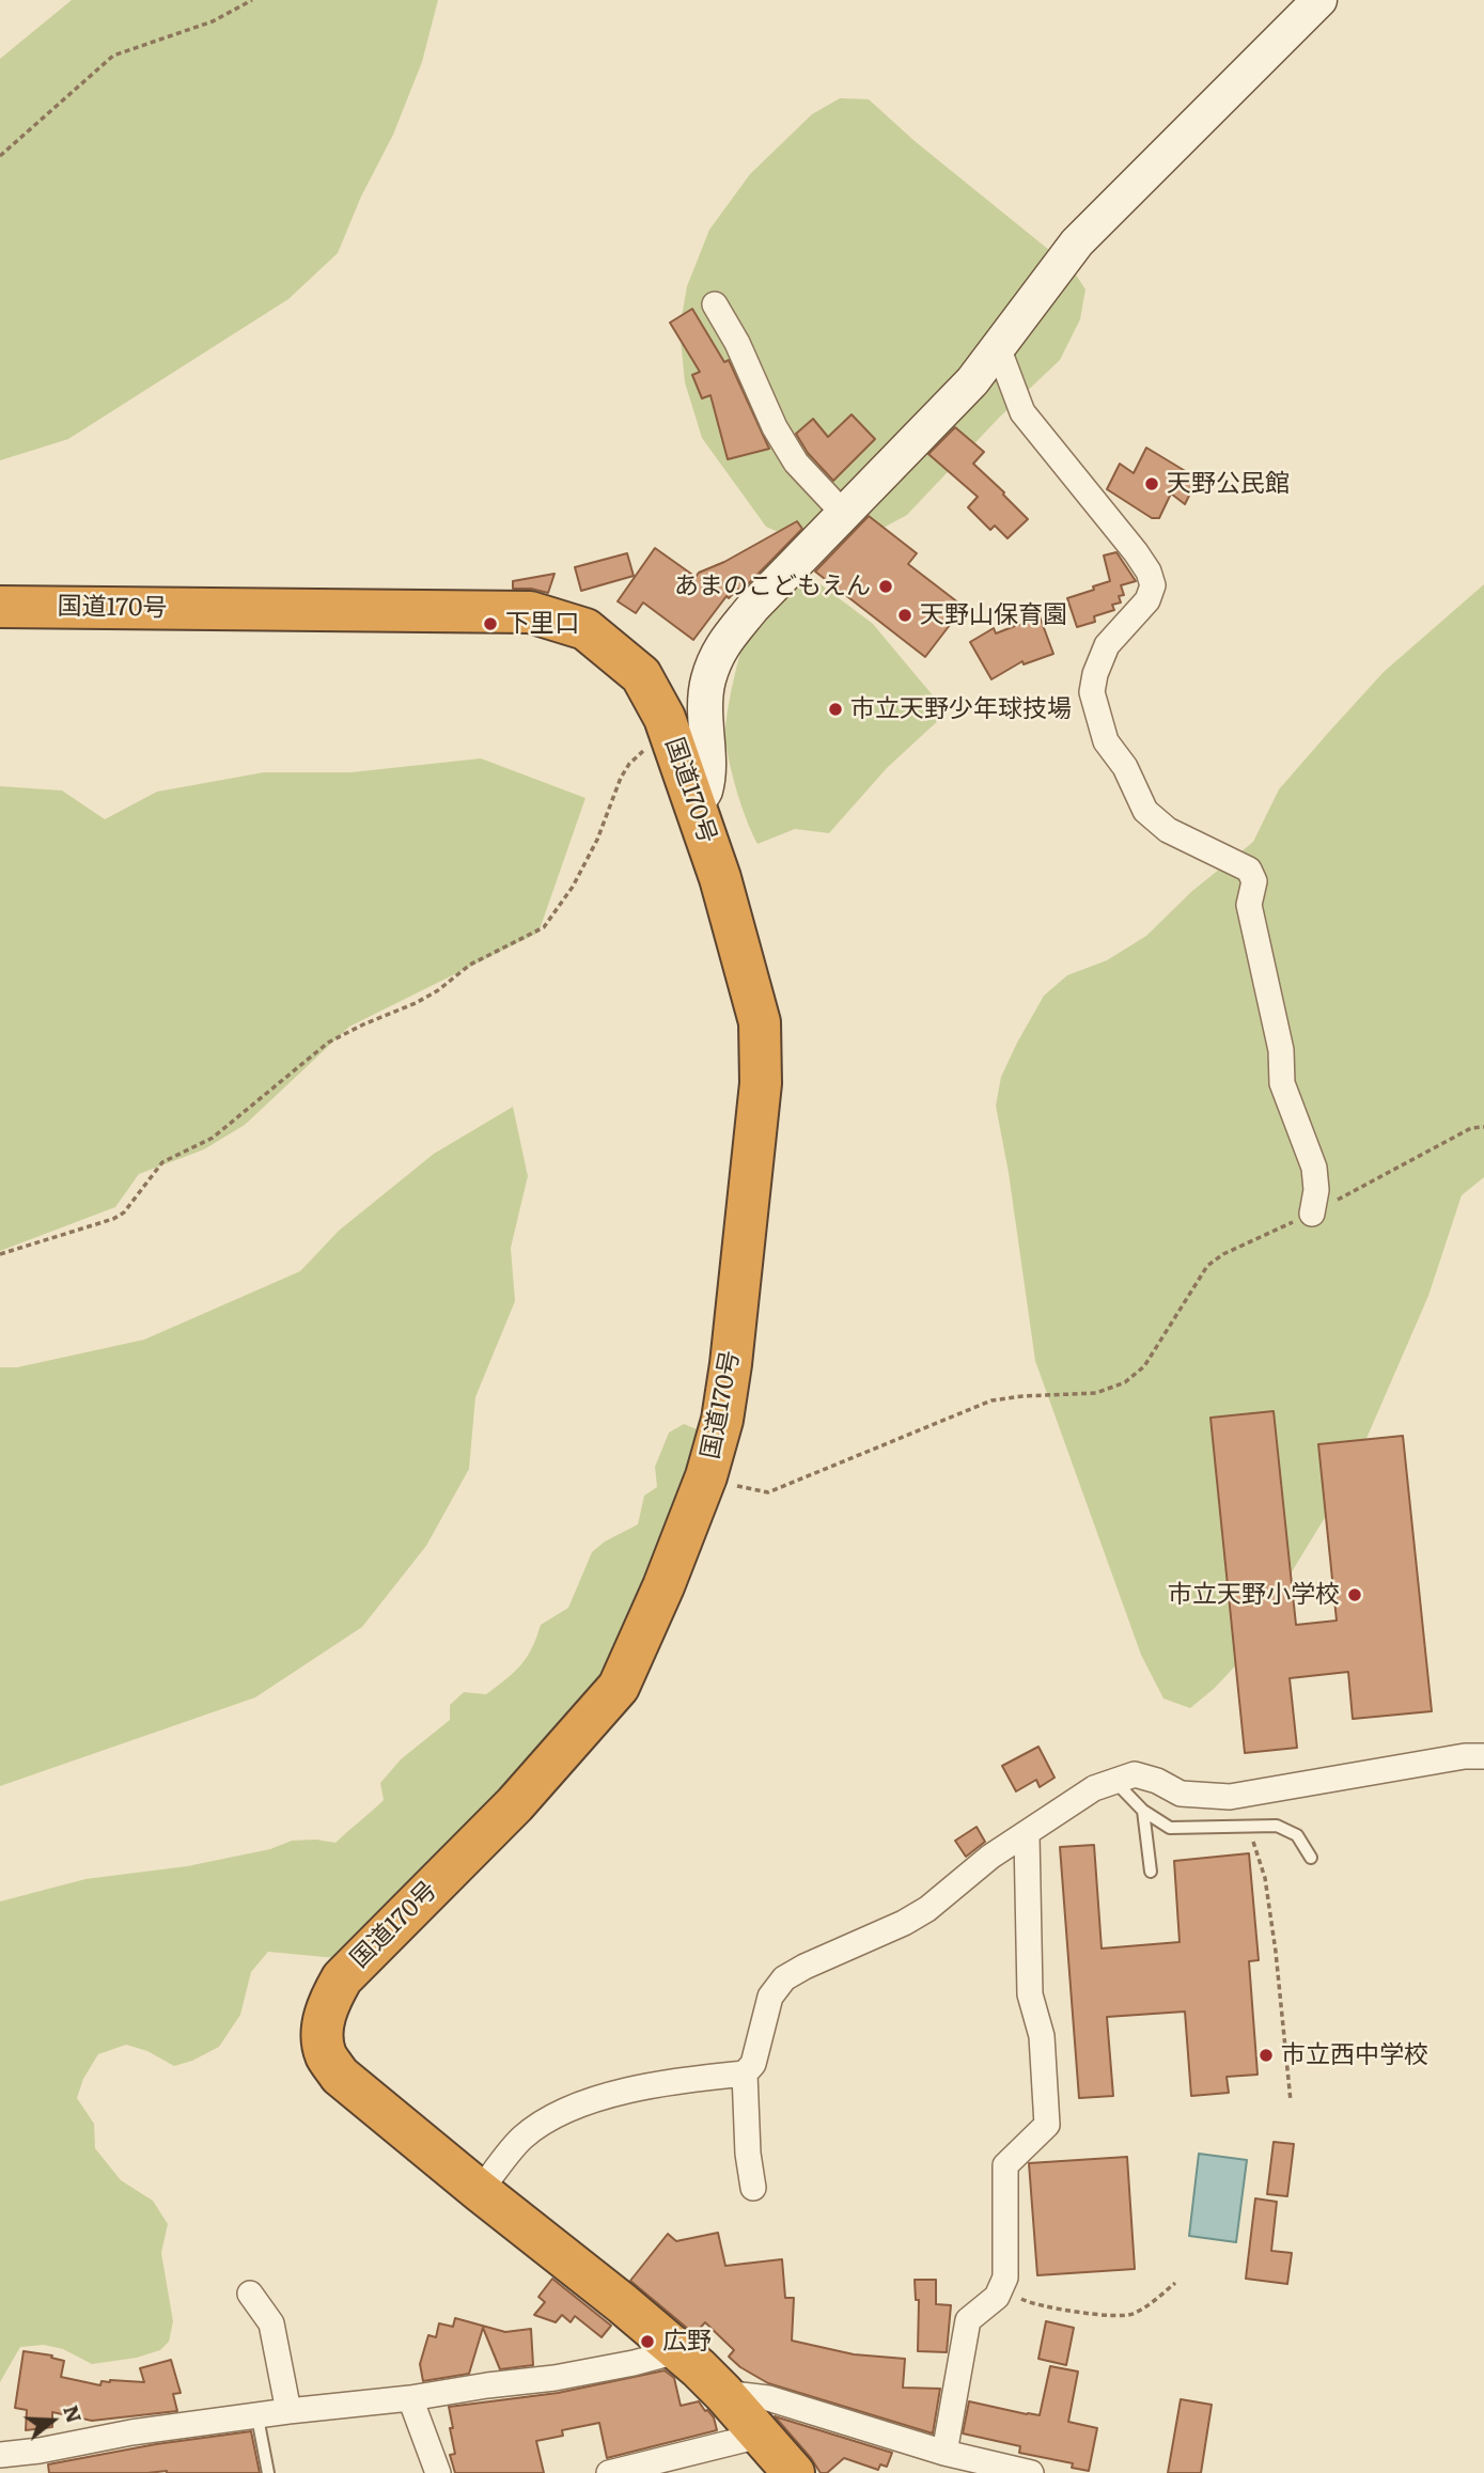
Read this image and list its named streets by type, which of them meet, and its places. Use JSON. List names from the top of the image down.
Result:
{
  "streets": {
    "highway": ["国道170号"]
  },
  "places": [
    "天野公民館",
    "あまのこどもえん",
    "天野山保育園",
    "下里口",
    "市立天野少年球技場",
    "市立天野小学校",
    "市立西中学校",
    "広野"
  ],
  "north": "right"
}
